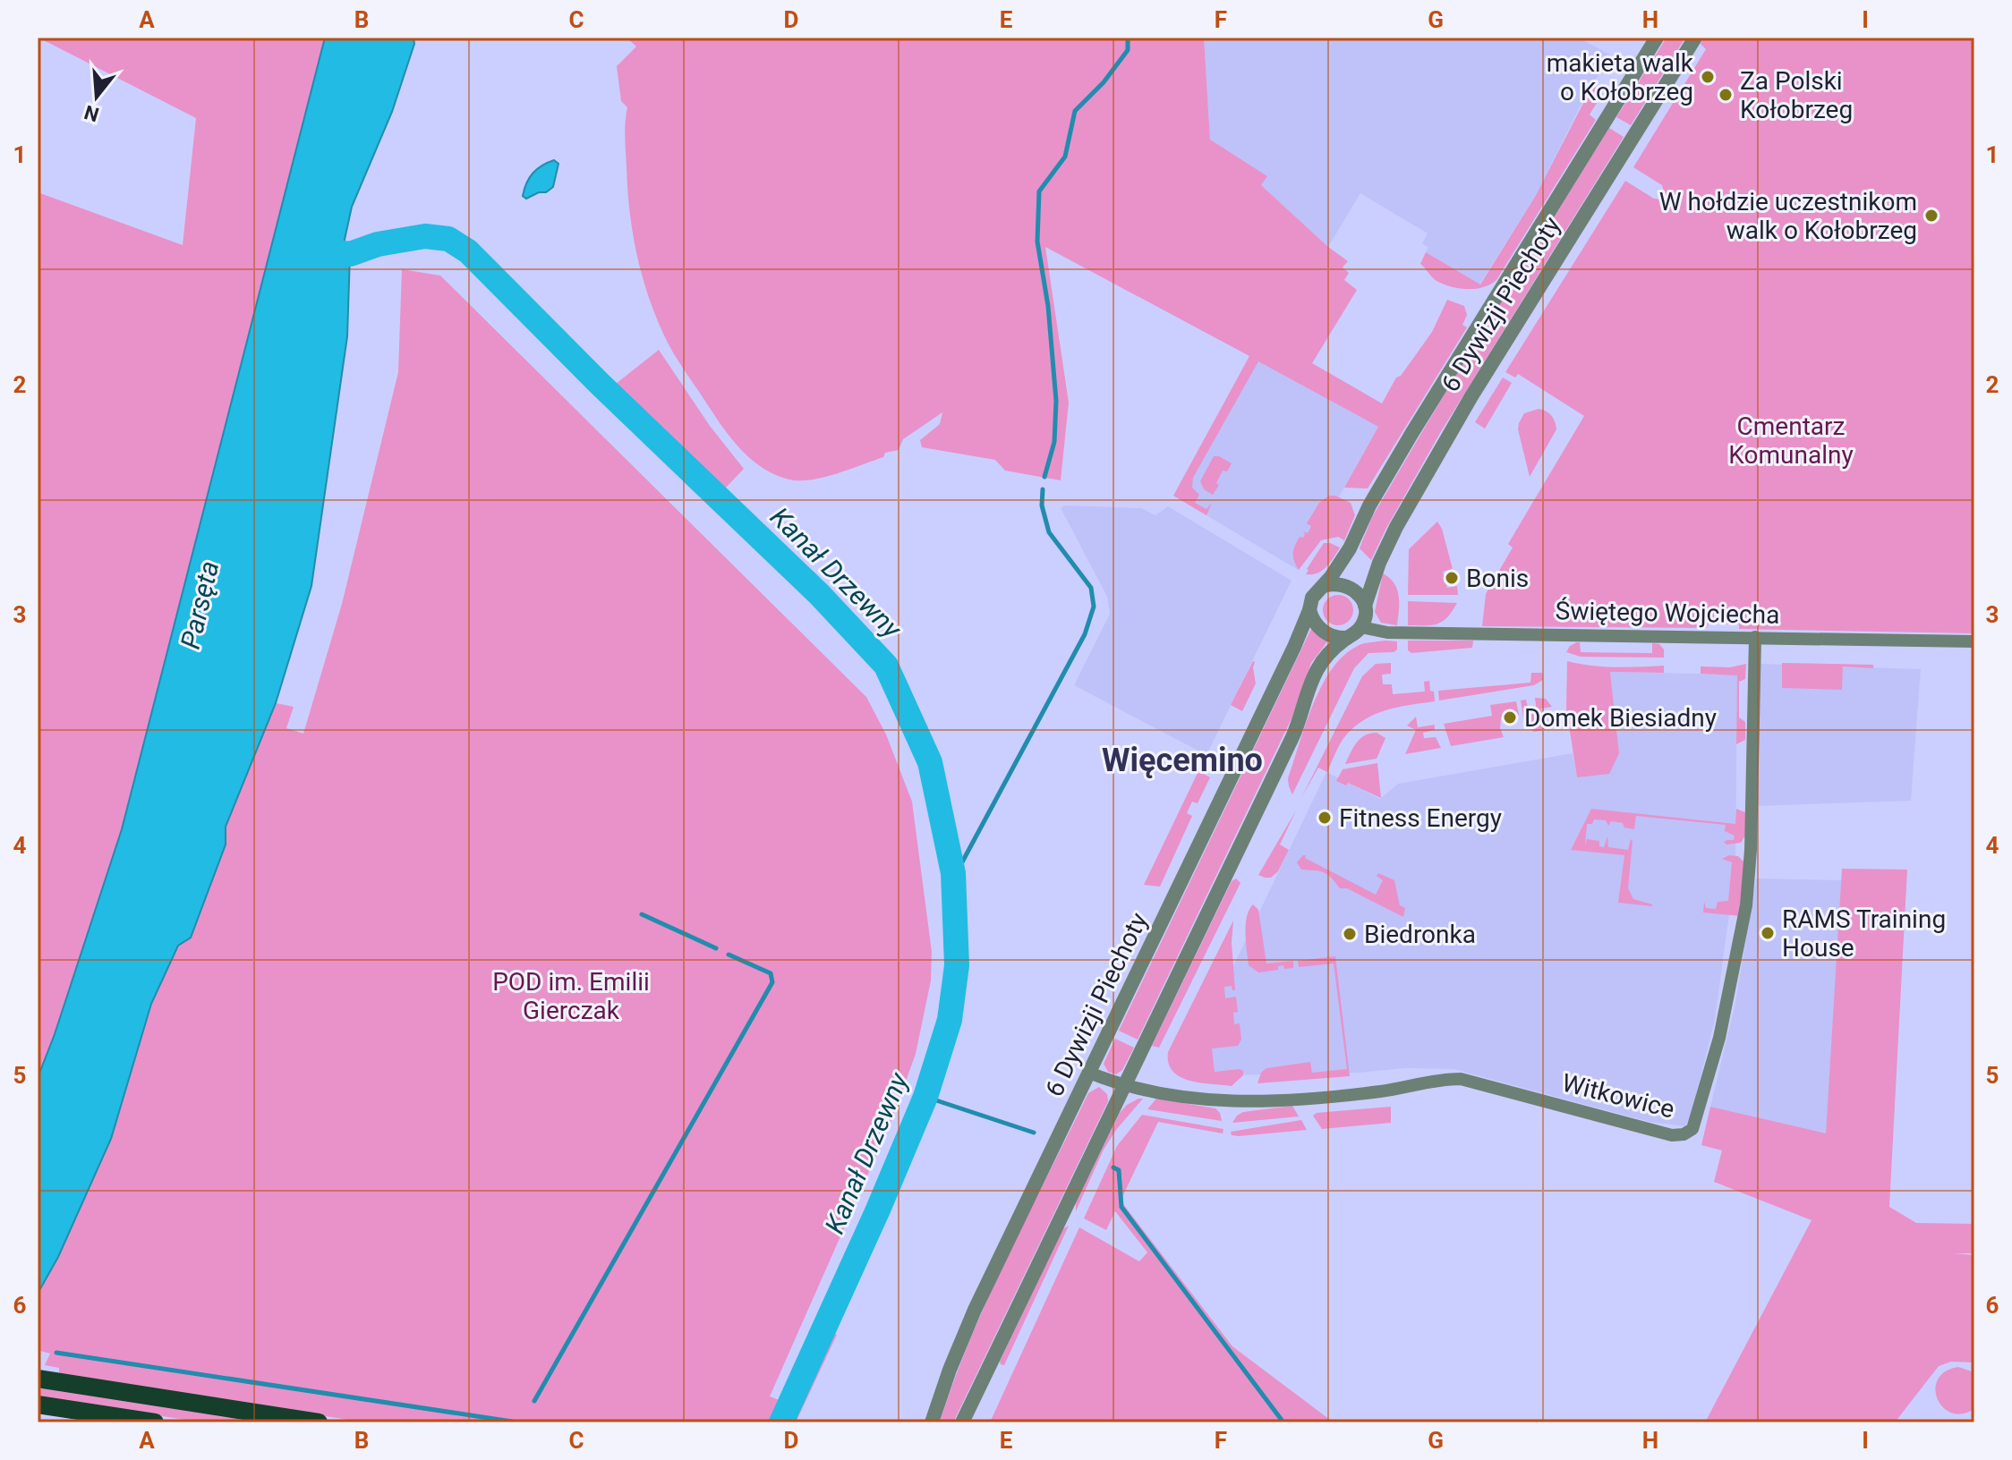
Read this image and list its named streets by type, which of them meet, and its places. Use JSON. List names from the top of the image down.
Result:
{
  "streets": {
    "street": ["6 Dywizji Piechoty", "Świętego Wojciecha", "Witkowice"]
  },
  "crossings": [
    ["6 Dywizji Piechoty", "Świętego Wojciecha"],
    ["Świętego Wojciecha", "Witkowice"]
  ],
  "districts": ["Więcemino"],
  "water": ["Kanał Drzewny", "Parsęta"],
  "parks": ["Cmentarz Komunalny", "POD im. Emilii Gierczak"],
  "places": [
    "makieta walk o Kołobrzeg",
    "Za Polski Kołobrzeg",
    "W hołdzie uczestnikom walk o Kołobrzeg",
    "Bonis",
    "Domek Biesiadny",
    "Fitness Energy",
    "RAMS Training House",
    "Biedronka"
  ],
  "north": "bottom",
  "grid": {
    "columns": [
      "A",
      "B",
      "C",
      "D",
      "E",
      "F",
      "G",
      "H",
      "I"
    ],
    "rows": [
      "1",
      "2",
      "3",
      "4",
      "5",
      "6"
    ]
  }
}
